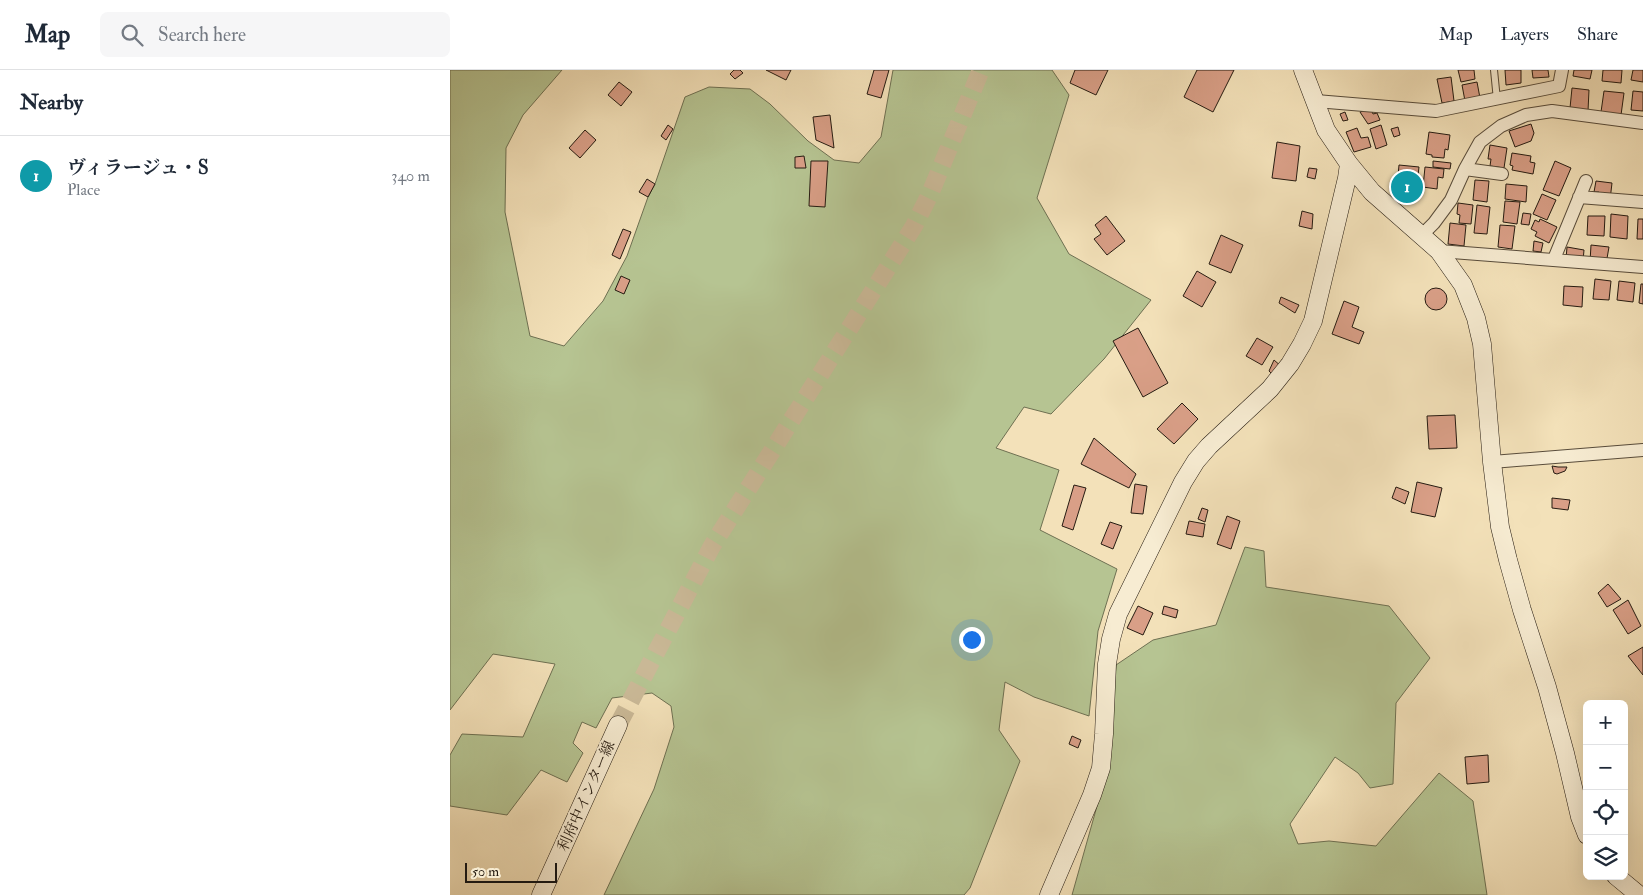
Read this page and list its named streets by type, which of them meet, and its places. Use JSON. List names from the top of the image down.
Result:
{
  "streets": {
    "street": ["利府中インター線"]
  },
  "scale_bar": "50 m",
  "page": {
    "header": "Map",
    "search": "Search here",
    "nav": ["Map", "Layers", "Share"],
    "heading": "Nearby",
    "list": [
      {
        "mark": "1",
        "name": "ヴィラージュ・S",
        "note": "Place",
        "value": "340 m"
      }
    ],
    "pins": "1",
    "map_buttons": ["+", "−"],
    "scale": "50 m"
  }
}
